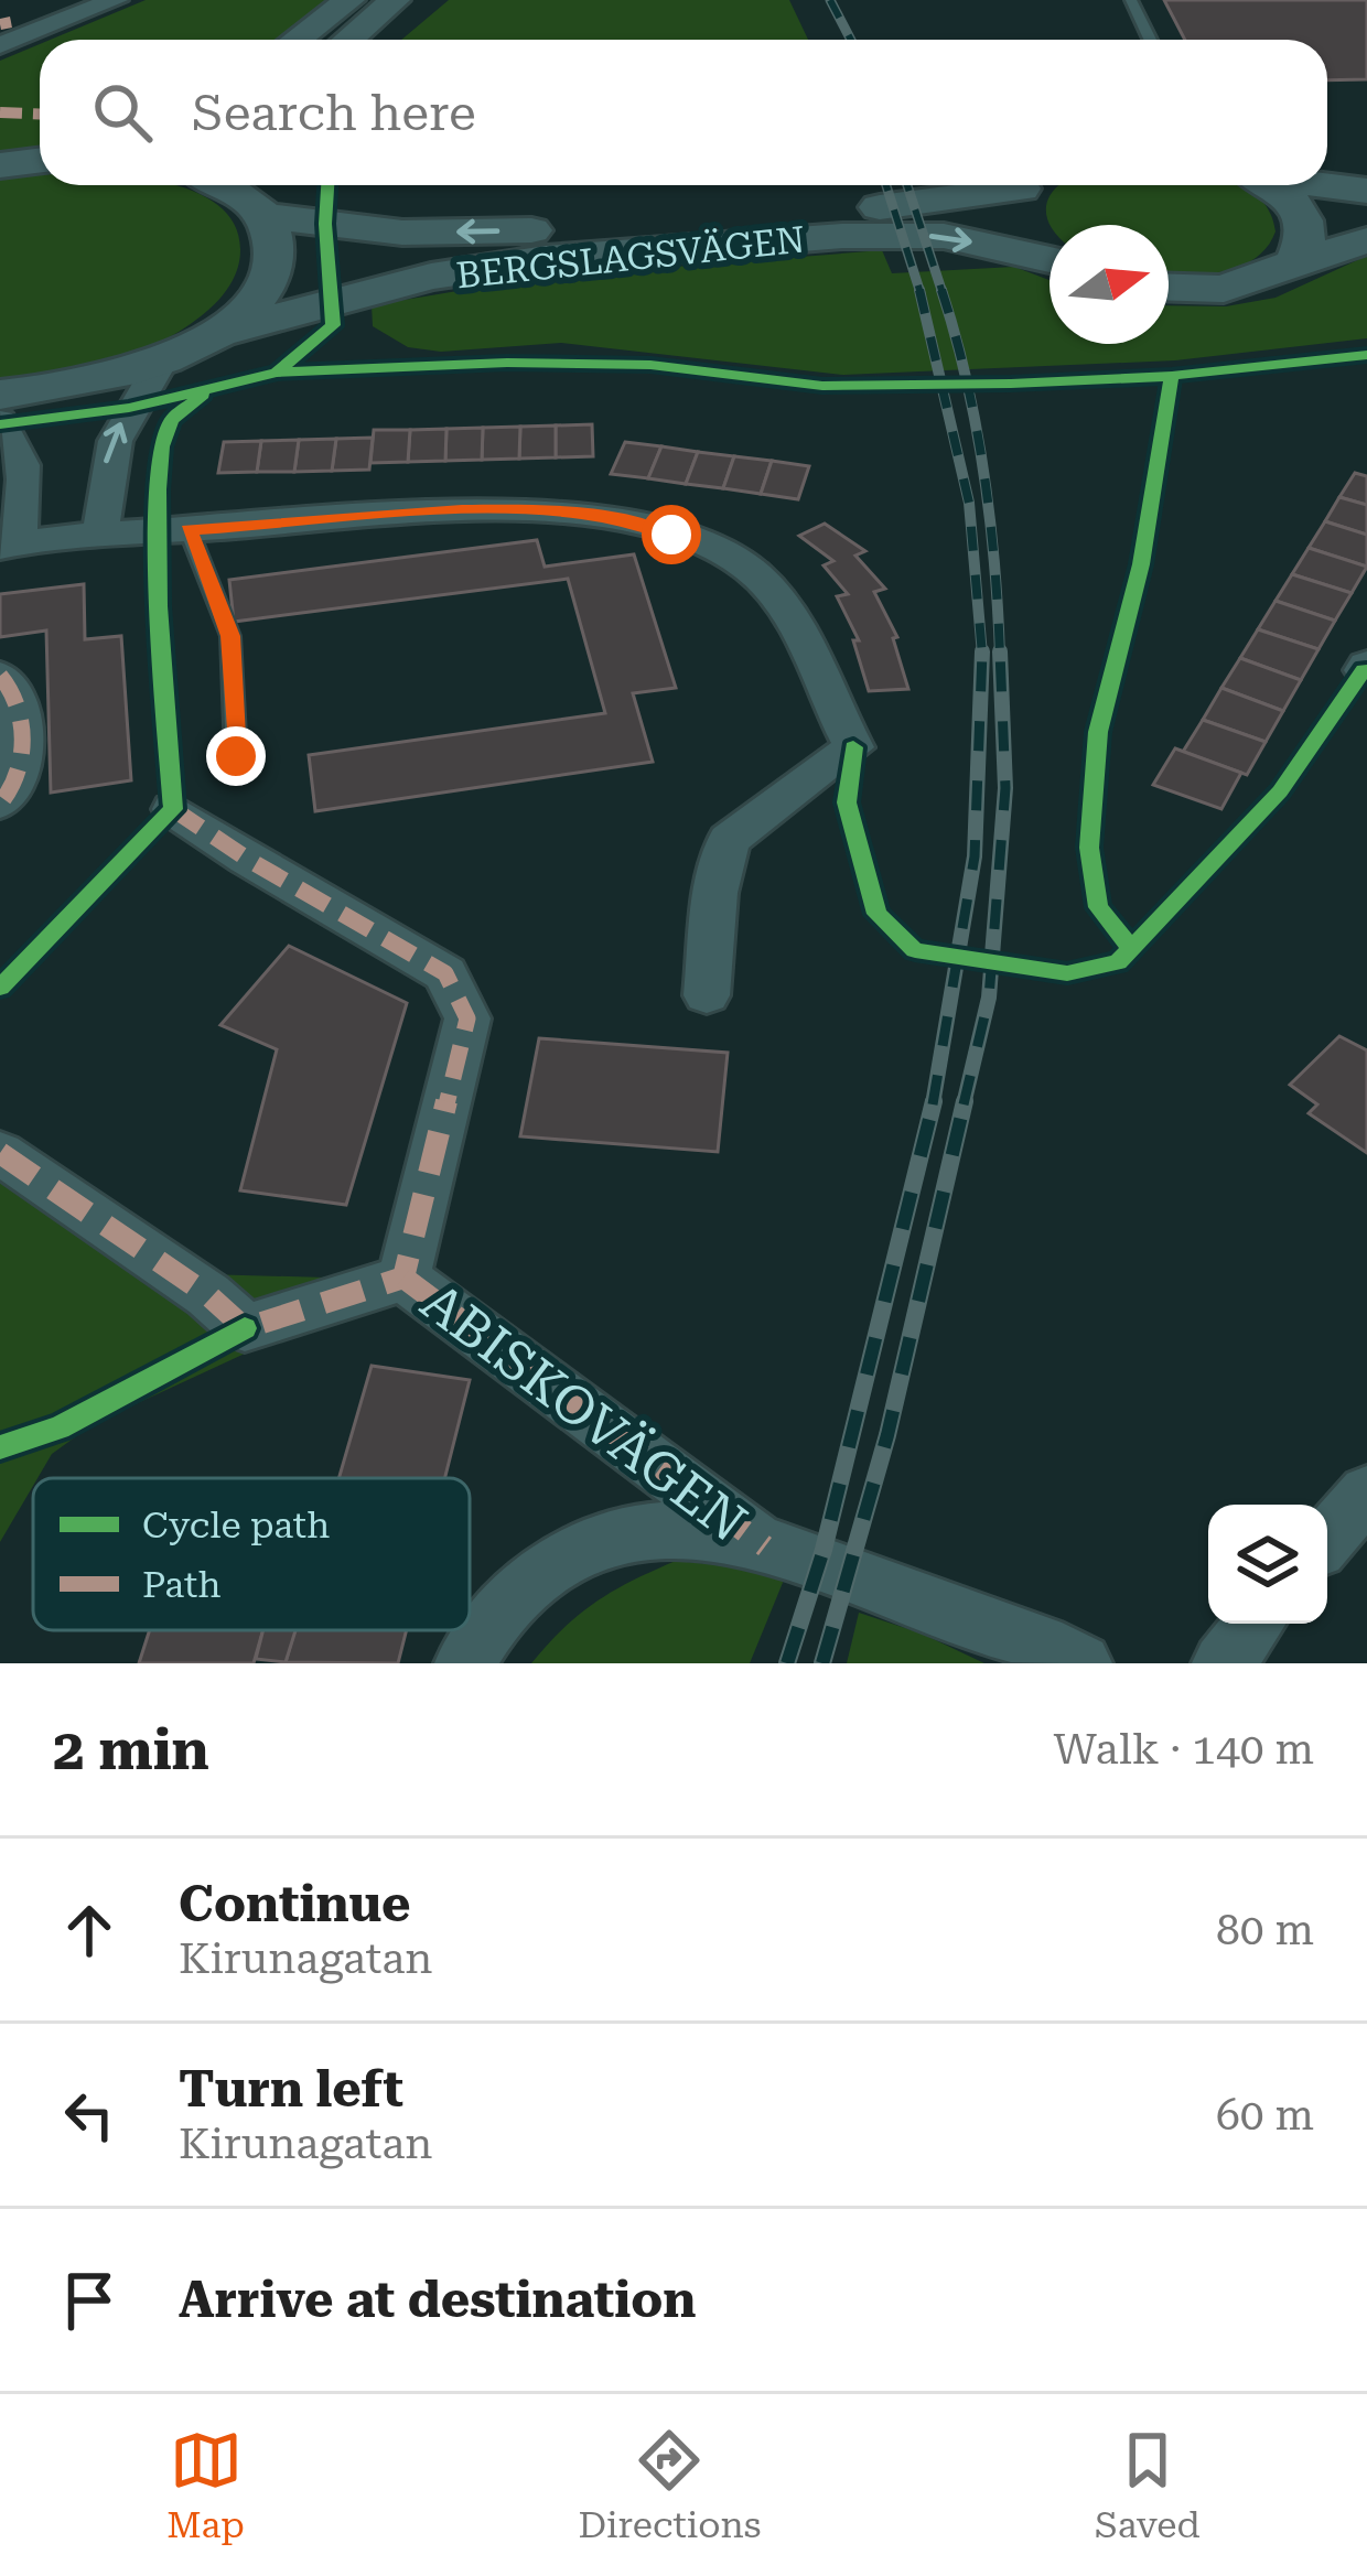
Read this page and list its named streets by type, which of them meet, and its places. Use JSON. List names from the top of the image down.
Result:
{
  "streets": {
    "main road": ["BERGSLAGSVÄGEN"],
    "street": ["ABISKOVÄGEN"]
  },
  "legend": ["Cycle path", "Path"],
  "north": "right",
  "page": {
    "search": "Search here",
    "heading": ["2 min", "Walk · 140 m"],
    "list": [
      ["Continue", "Kirunagatan", "80 m"],
      ["Turn left", "Kirunagatan", "60 m"],
      "Arrive at destination"
    ],
    "nav": ["Map", "Directions", "Saved"]
  }
}
